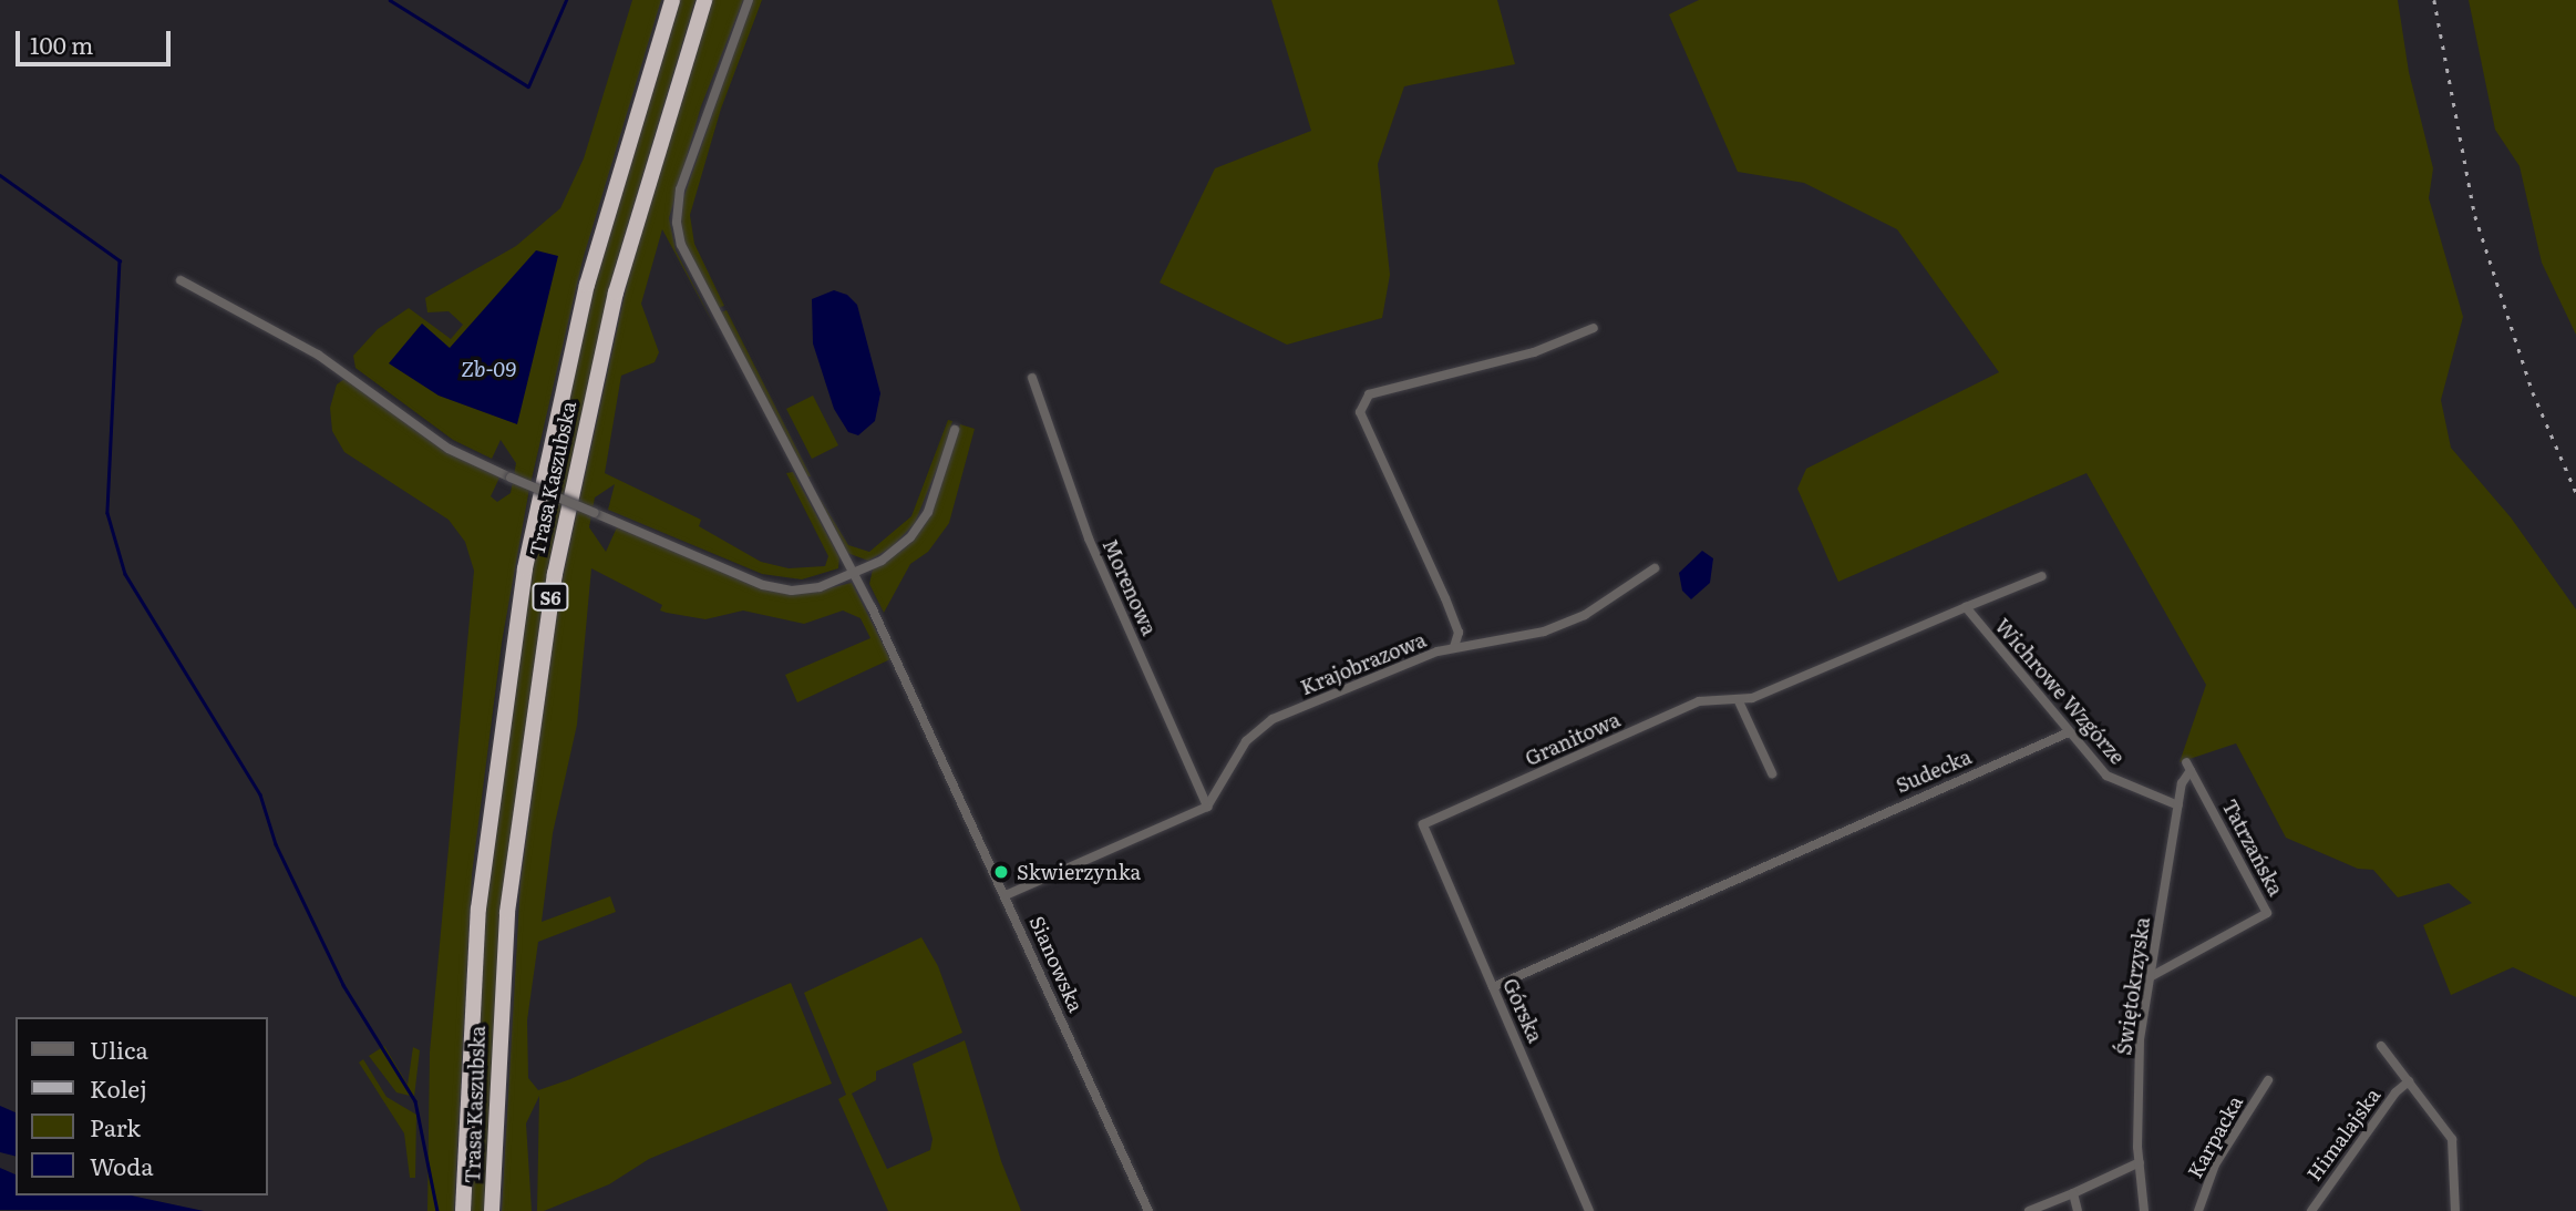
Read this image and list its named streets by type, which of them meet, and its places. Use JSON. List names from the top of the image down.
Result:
{
  "streets": {
    "highway": ["Trasa Kaszubska", "S6"],
    "street": [
      "Morenowa",
      "Krajobrazowa",
      "Wichrowe Wzgórze",
      "Granitowa",
      "Sudecka",
      "Tatrzańska",
      "Sianowska",
      "Świętokrzyska",
      "Górska",
      "Himalajska",
      "Karpacka"
    ]
  },
  "crossings": [
    ["Morenowa", "Krajobrazowa"],
    ["Wichrowe Wzgórze", "Granitowa"],
    ["Wichrowe Wzgórze", "Sudecka"],
    ["Wichrowe Wzgórze", "Świętokrzyska"],
    ["Granitowa", "Górska"],
    ["Sudecka", "Górska"],
    ["Tatrzańska", "Świętokrzyska"]
  ],
  "water": ["Zb-09"],
  "places": ["Skwierzynka"],
  "legend": [
    "Ulica",
    "Kolej",
    "Park",
    "Woda"
  ],
  "scale_bar": "100 m"
}
